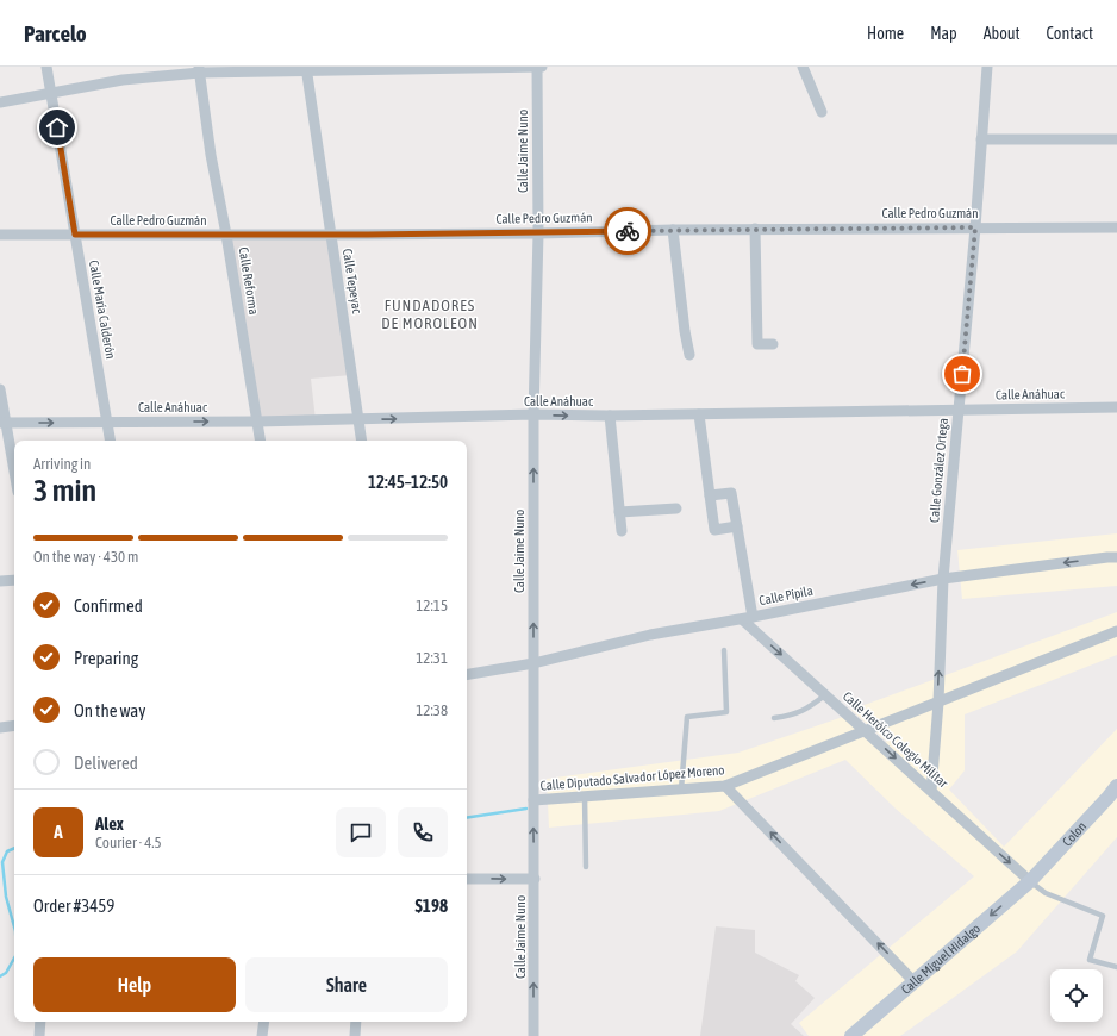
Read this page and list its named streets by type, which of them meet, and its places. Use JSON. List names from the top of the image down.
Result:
{
  "streets": {
    "street": [
      "Calle Jaime Nuno",
      "Calle Pedro Guzmán",
      "Calle Reforma",
      "Calle Tepeyac",
      "Calle María Calderón",
      "Calle Anáhuac",
      "Calle González Ortega",
      "Calle Pípila",
      "Calle Heróico Colegio Militar",
      "Calle Diputado Salvador López Moreno",
      "Colon",
      "Calle Miguel Hidalgo"
    ]
  },
  "crossings": [
    ["Calle Jaime Nuno", "Calle Pedro Guzmán"],
    ["Calle Jaime Nuno", "Calle Anáhuac"],
    ["Calle Jaime Nuno", "Calle Pípila"],
    ["Calle Jaime Nuno", "Calle Diputado Salvador López Moreno"],
    ["Calle Pedro Guzmán", "Calle Reforma"],
    ["Calle Pedro Guzmán", "Calle Tepeyac"],
    ["Calle Pedro Guzmán", "Calle María Calderón"],
    ["Calle Pedro Guzmán", "Calle González Ortega"],
    ["Calle Reforma", "Calle Anáhuac"],
    ["Calle Tepeyac", "Calle Anáhuac"],
    ["Calle María Calderón", "Calle Anáhuac"],
    ["Calle Anáhuac", "Calle González Ortega"],
    ["Calle González Ortega", "Calle Pípila"],
    ["Calle González Ortega", "Calle Heróico Colegio Militar"],
    ["Calle González Ortega", "Calle Diputado Salvador López Moreno"],
    ["Calle Pípila", "Calle Heróico Colegio Militar"],
    ["Calle Heróico Colegio Militar", "Calle Diputado Salvador López Moreno"],
    ["Calle Heróico Colegio Militar", "Colon"],
    ["Calle Heróico Colegio Militar", "Calle Miguel Hidalgo"],
    ["Colon", "Calle Miguel Hidalgo"]
  ],
  "one_way": [
    "Calle Jaime Nuno",
    "Calle Anáhuac",
    "Calle Pípila",
    "Calle Heróico Colegio Militar",
    "Calle Miguel Hidalgo"
  ],
  "districts": ["FUNDADORES DE MOROLEON"],
  "page": {
    "header": "Parcelo",
    "nav": [
      "Home",
      "Map",
      "About",
      "Contact"
    ],
    "heading": ["3 min", "Arriving in", "12:45–12:50"],
    "panel": [
      "Alex",
      "Courier · 4.5",
      "Order #3459",
      "$198"
    ],
    "bar": "On the way · 430 m",
    "list": [
      ["Confirmed", "12:15"],
      ["Preparing", "12:31"],
      ["On the way", "12:38"],
      "Delivered"
    ],
    "round": "A",
    "buttons": ["Help", "Share"]
  }
}
